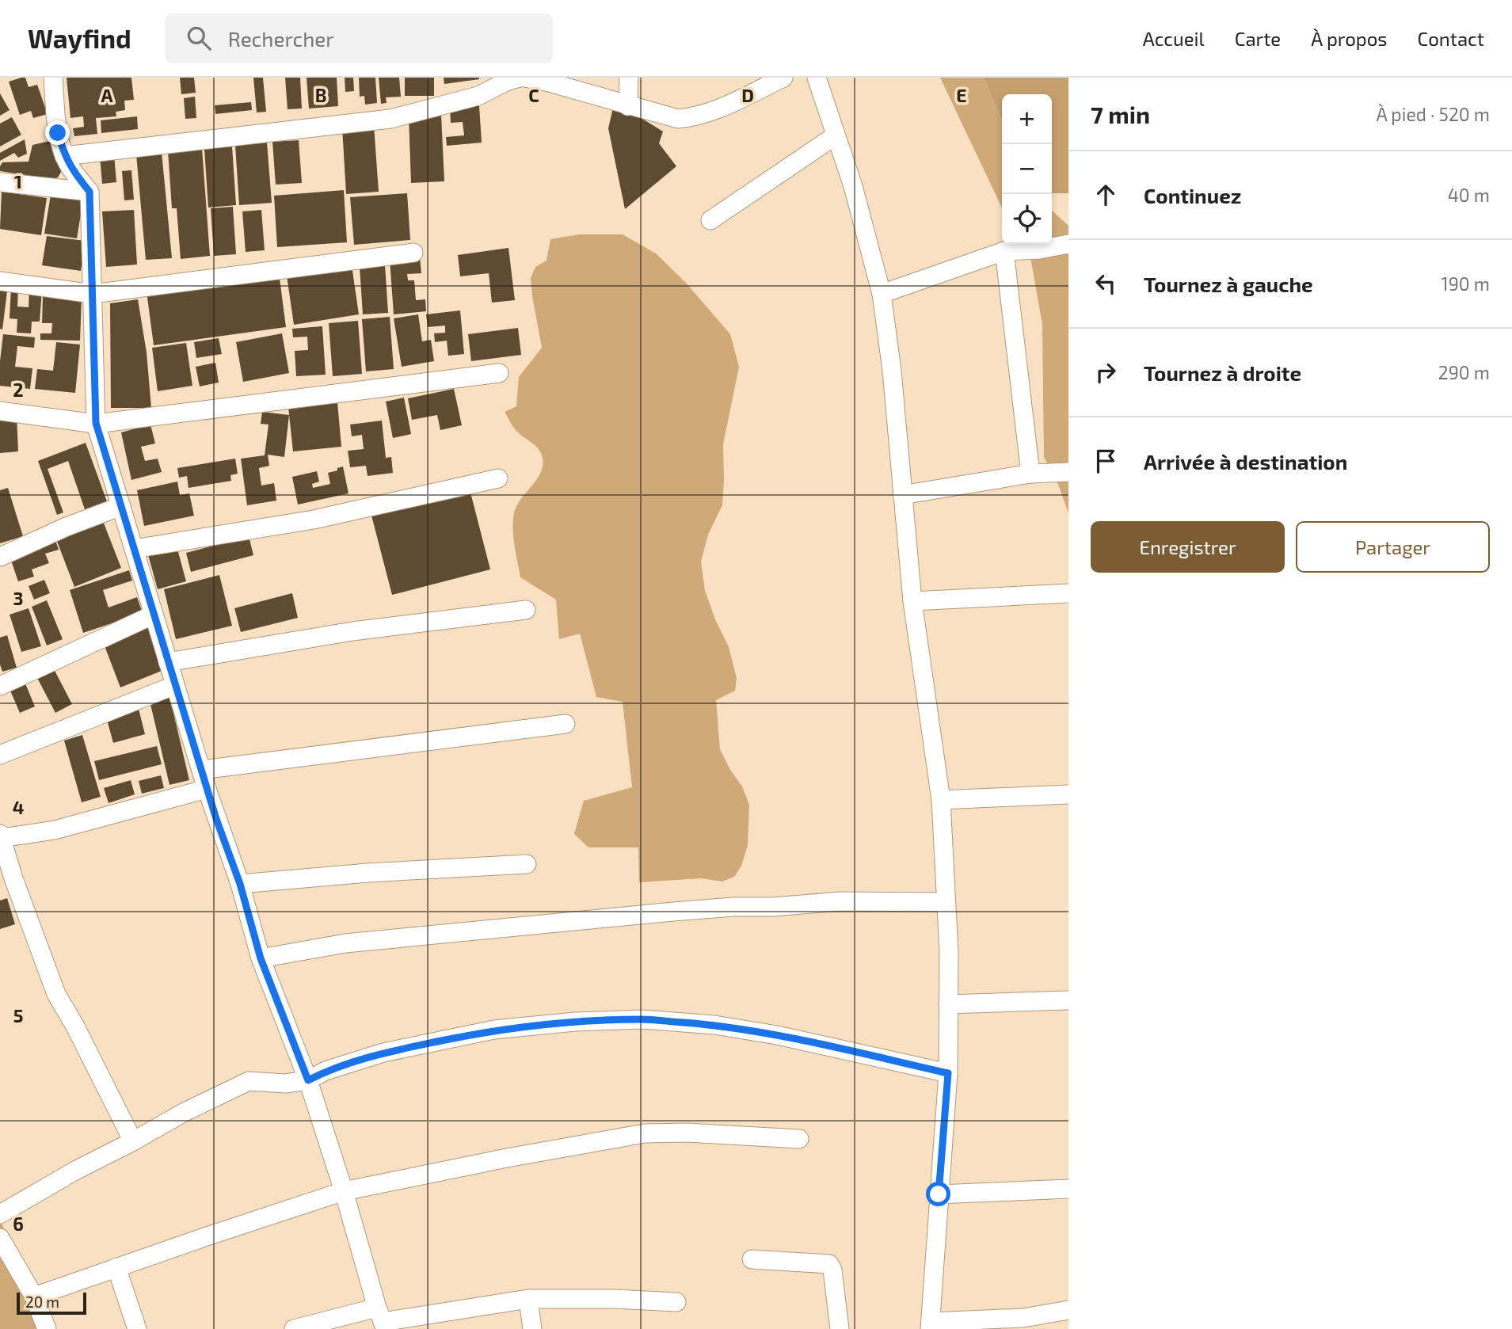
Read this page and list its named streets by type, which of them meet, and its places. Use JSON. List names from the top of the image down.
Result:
{
  "scale_bar": "20 m",
  "page": {
    "header": "Wayfind",
    "search": "Rechercher",
    "nav": [
      "Accueil",
      "Carte",
      "À propos",
      "Contact"
    ],
    "heading": ["7 min", "À pied · 520 m"],
    "map_buttons": ["+", "−"],
    "list": [
      ["Continuez", "40 m"],
      ["Tournez à gauche", "190 m"],
      ["Tournez à droite", "290 m"],
      "Arrivée à destination"
    ],
    "buttons": ["Enregistrer", "Partager"],
    "scale": "20 m"
  },
  "grid": {
    "columns": [
      "A",
      "B",
      "C",
      "D",
      "E"
    ],
    "rows": [
      "1",
      "2",
      "3",
      "4",
      "5",
      "6"
    ]
  }
}
